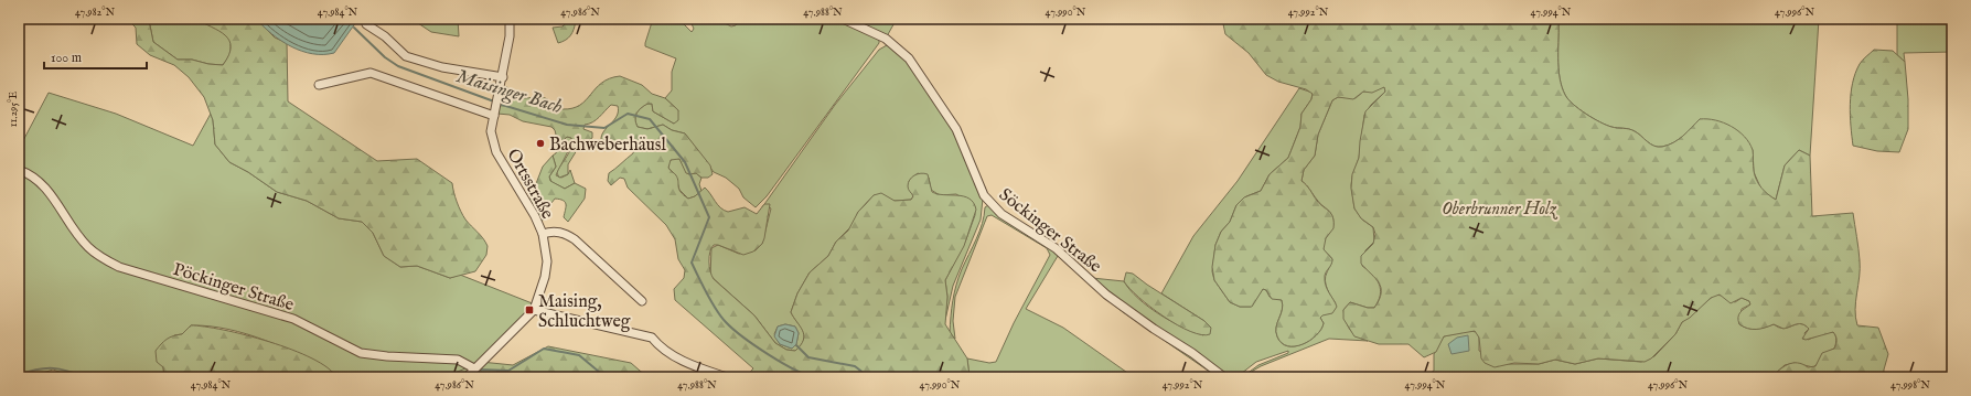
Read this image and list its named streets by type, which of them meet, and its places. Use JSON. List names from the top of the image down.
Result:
{
  "streets": {
    "street": ["Ortsstraße", "Söckinger Straße", "Pöckinger Straße"]
  },
  "water": ["Maisinger Bach"],
  "parks": ["Oberbrunner Holz"],
  "places": {
    "other": ["Bachweberhäusl"],
    "transit": ["Maising, Schluchtweg"]
  },
  "scale_bar": "100 m",
  "coordinates": [
    "47.982°N",
    "47.984°N",
    "47.986°N",
    "47.988°N",
    "47.990°N",
    "47.992°N",
    "47.994°N",
    "47.996°N",
    "11.295°E",
    "47.998°N"
  ]
}
